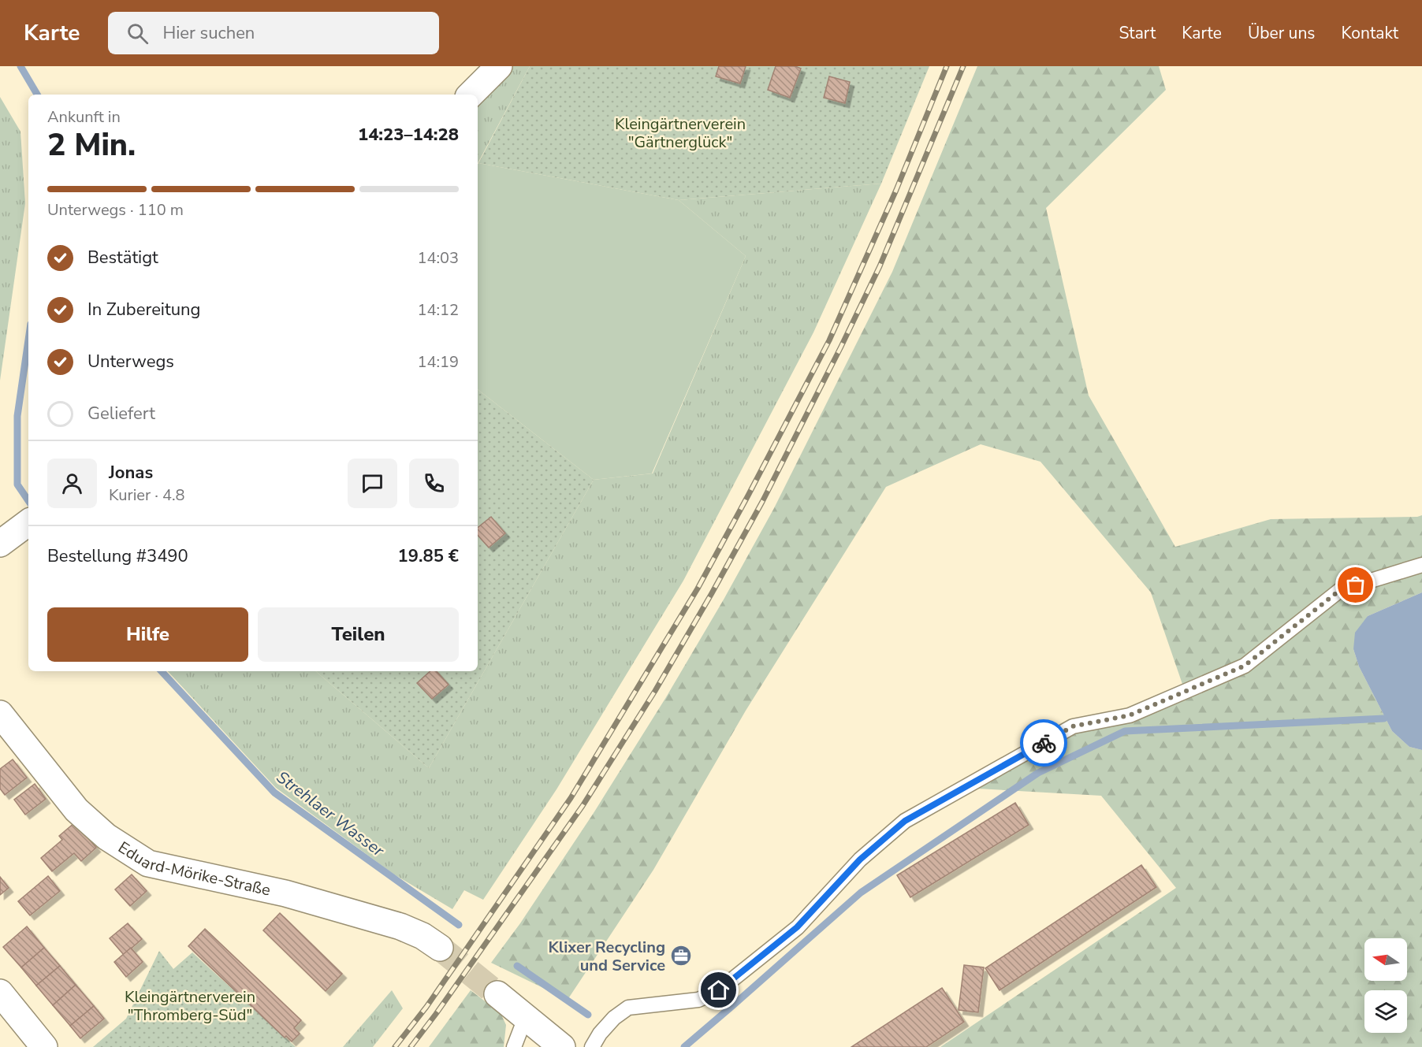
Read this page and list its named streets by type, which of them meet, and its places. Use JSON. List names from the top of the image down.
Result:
{
  "streets": {
    "street": ["Eduard-Mörike-Straße"]
  },
  "water": ["Strehlaer Wasser"],
  "parks": ["Kleingärtnerverein \"Gärtnerglück\"", "Kleingärtnerverein \"Thromberg-Süd\""],
  "places": {
    "office": ["Klixer Recycling und Service"]
  },
  "north": "left",
  "page": {
    "header": "Karte",
    "search": "Hier suchen",
    "nav": [
      "Start",
      "Karte",
      "Über uns",
      "Kontakt"
    ],
    "heading": ["2 Min.", "Ankunft in", "14:23–14:28"],
    "panel": [
      "Jonas",
      "Kurier · 4.8",
      "Bestellung #3490",
      "19.85 €"
    ],
    "bar": "Unterwegs · 110 m",
    "list": [
      ["Bestätigt", "14:03"],
      ["In Zubereitung", "14:12"],
      ["Unterwegs", "14:19"],
      "Geliefert"
    ],
    "buttons": ["Hilfe", "Teilen"]
  }
}
